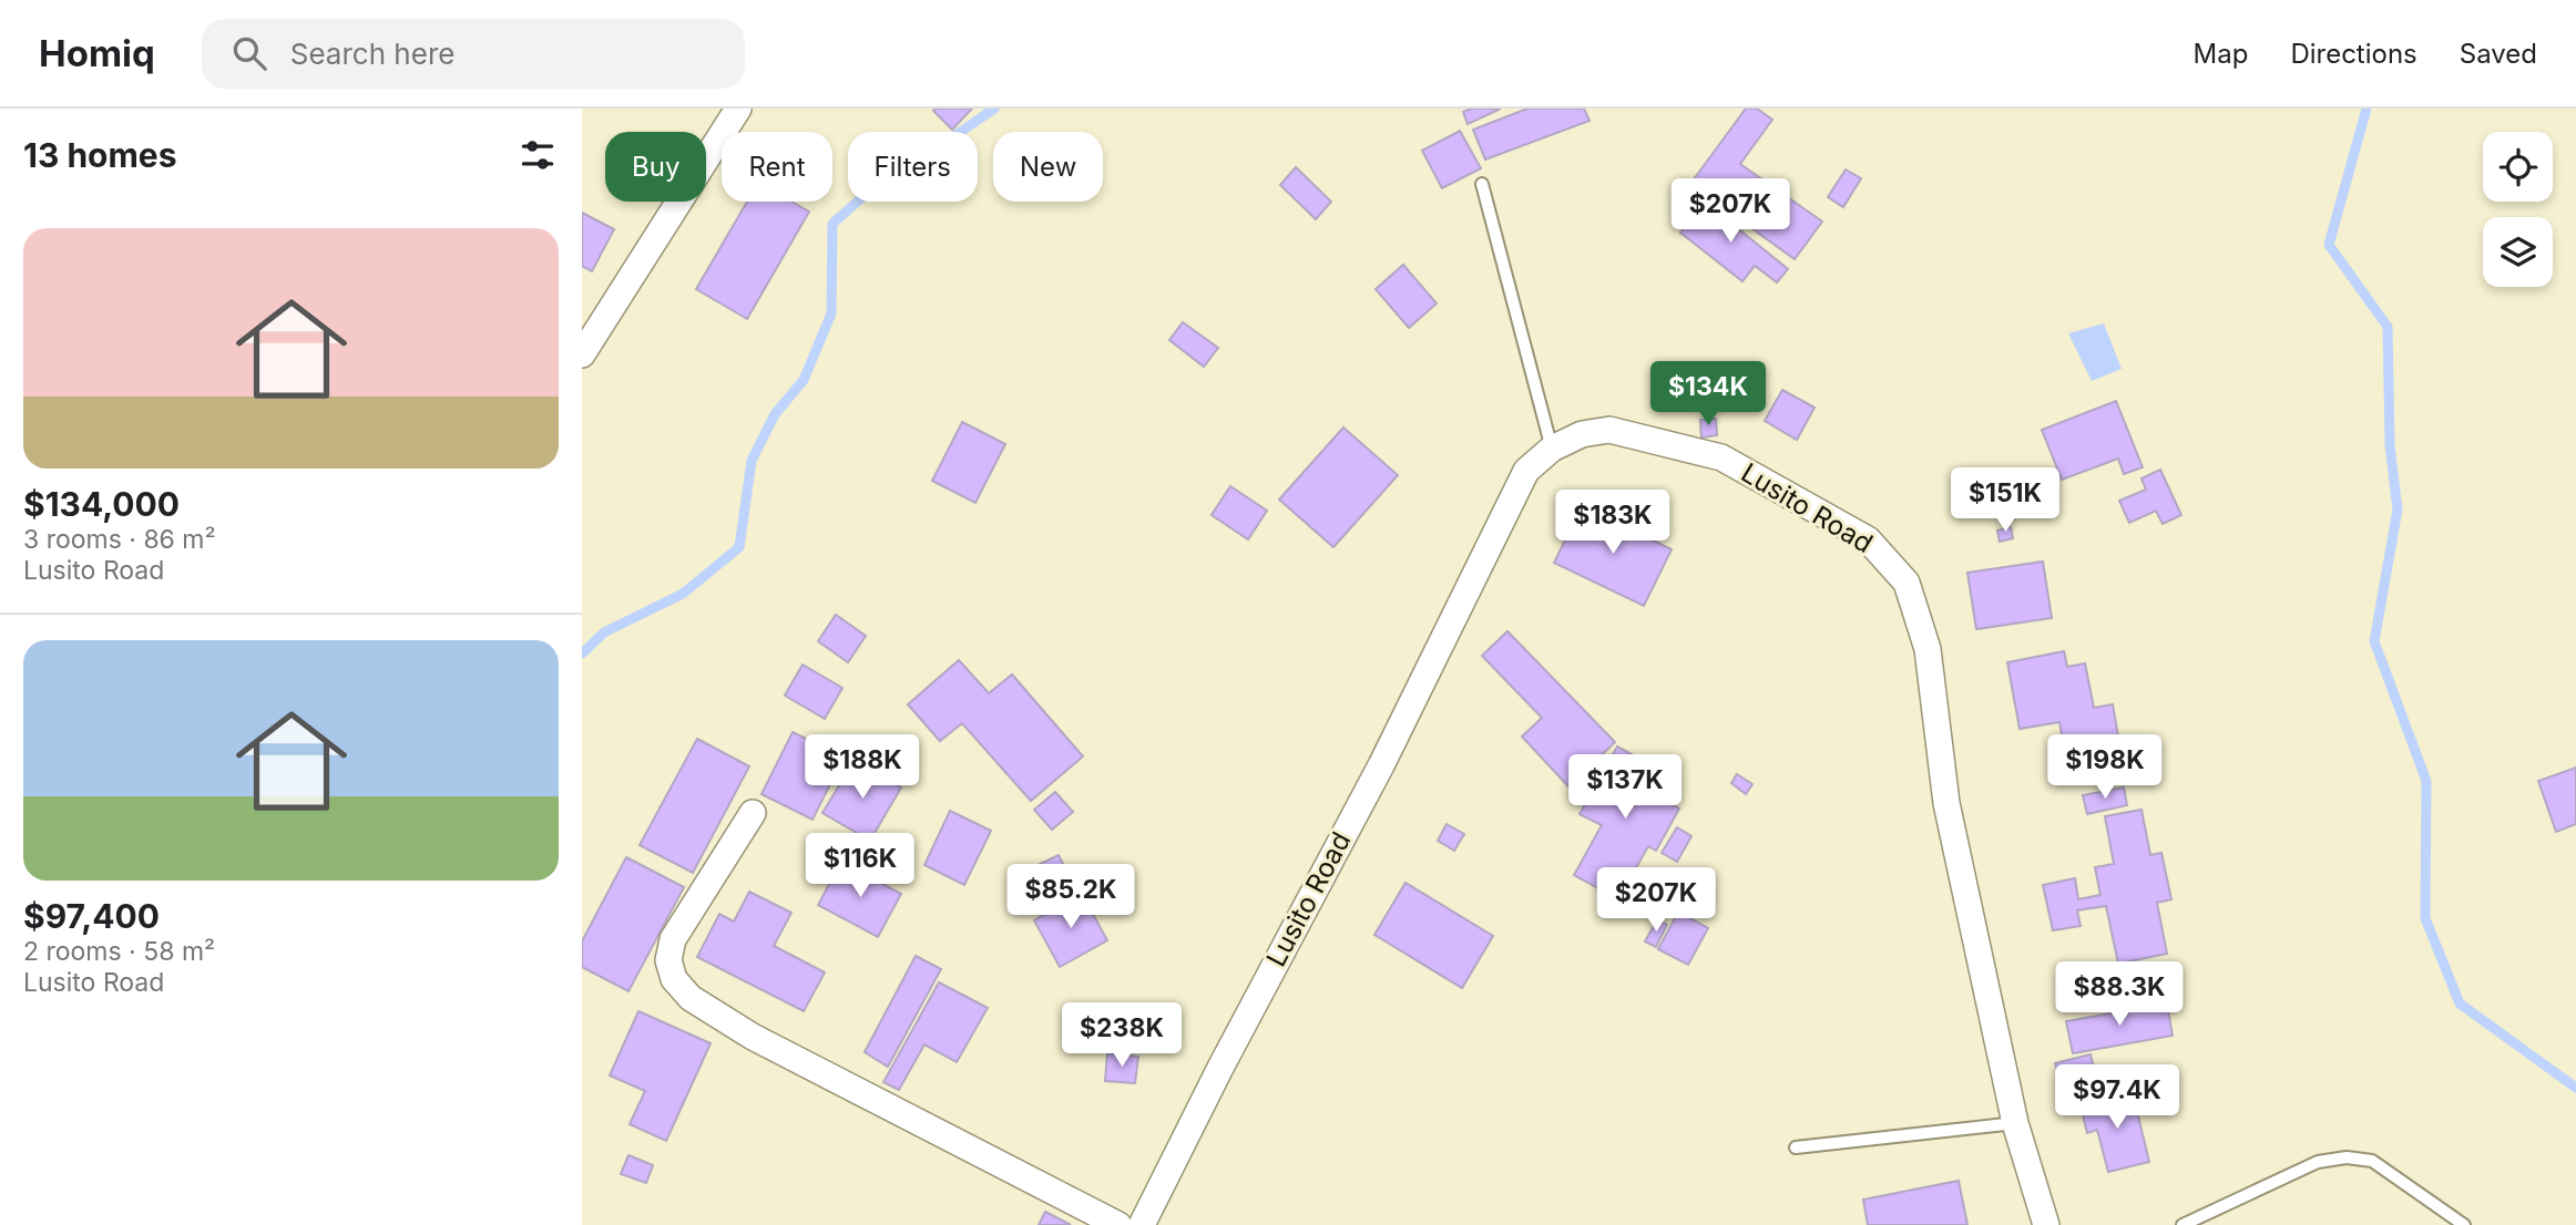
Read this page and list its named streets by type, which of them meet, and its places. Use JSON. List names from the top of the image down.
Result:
{
  "streets": {
    "street": ["Lusito Road"]
  },
  "page": {
    "header": "Homiq",
    "search": "Search here",
    "nav": ["Map", "Directions", "Saved"],
    "heading": "13 homes",
    "chip": [
      "Buy",
      "Rent",
      "Filters",
      "New"
    ],
    "price": [
      "$207K",
      "$134K",
      "$151K",
      "$183K",
      "$188K",
      "$198K",
      "$137K",
      "$116K",
      "$85.2K",
      "$207K",
      "$88.3K",
      "$238K",
      "$97.4K"
    ],
    "list": [
      {
        "name": "$134,000",
        "note": "3 rooms · 86 m² · Lusito Road"
      },
      {
        "name": "$97,400",
        "note": "2 rooms · 58 m² · Lusito Road"
      }
    ]
  }
}
